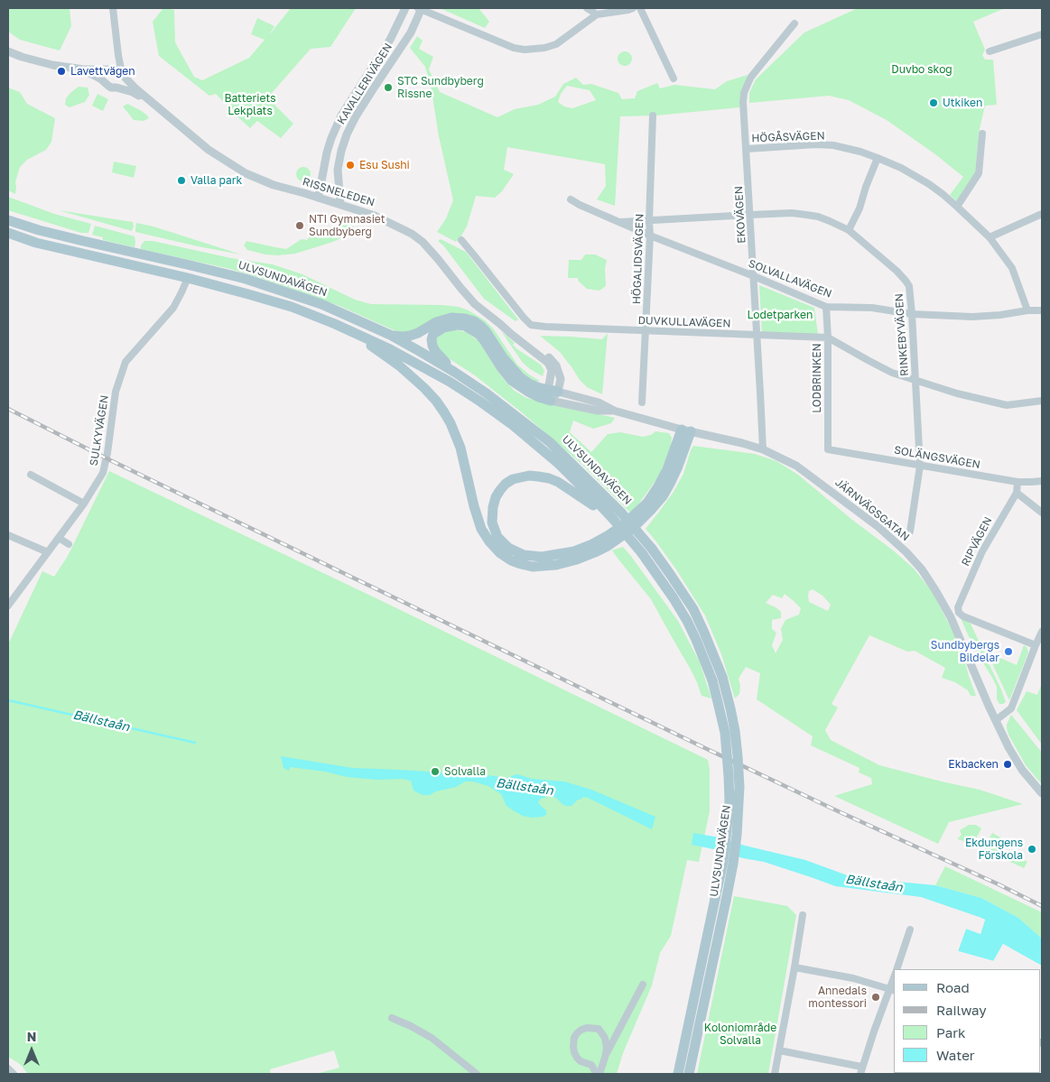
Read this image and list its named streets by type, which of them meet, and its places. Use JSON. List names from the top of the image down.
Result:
{
  "streets": {
    "main road": ["ULVSUNDAVÄGEN"],
    "street": [
      "KAVALLERIVÄGEN",
      "HÖGÅSVÄGEN",
      "RISSNELEDEN",
      "EKOVÄGEN",
      "HÖGALIDSVÄGEN",
      "SOLVALLAVÄGEN",
      "DUVKULLAVÄGEN",
      "RINKEBYVÄGEN",
      "LODBRINKEN",
      "SULKYVÄGEN",
      "SOLÄNGSVÄGEN",
      "JÄRNVÄGSGATAN",
      "RIPVÄGEN"
    ]
  },
  "crossings": [
    ["KAVALLERIVÄGEN", "RISSNELEDEN"],
    ["HÖGÅSVÄGEN", "EKOVÄGEN"],
    ["HÖGÅSVÄGEN", "SOLVALLAVÄGEN"],
    ["RISSNELEDEN", "JÄRNVÄGSGATAN"],
    ["EKOVÄGEN", "SOLVALLAVÄGEN"],
    ["EKOVÄGEN", "DUVKULLAVÄGEN"],
    ["EKOVÄGEN", "RINKEBYVÄGEN"],
    ["EKOVÄGEN", "JÄRNVÄGSGATAN"],
    ["HÖGALIDSVÄGEN", "SOLVALLAVÄGEN"],
    ["HÖGALIDSVÄGEN", "DUVKULLAVÄGEN"],
    ["HÖGALIDSVÄGEN", "RINKEBYVÄGEN"],
    ["ULVSUNDAVÄGEN", "SULKYVÄGEN"],
    ["SOLVALLAVÄGEN", "RINKEBYVÄGEN"],
    ["SOLVALLAVÄGEN", "LODBRINKEN"],
    ["DUVKULLAVÄGEN", "RINKEBYVÄGEN"],
    ["DUVKULLAVÄGEN", "LODBRINKEN"],
    ["RINKEBYVÄGEN", "SOLÄNGSVÄGEN"],
    ["LODBRINKEN", "SOLÄNGSVÄGEN"],
    ["SOLÄNGSVÄGEN", "RIPVÄGEN"]
  ],
  "water": ["Bällstaån"],
  "parks": [
    "Duvbo skog",
    "Batteriets Lekplats",
    "Lodetparken",
    "Koloniområde Solvalla"
  ],
  "places": [
    "Lavettvägen",
    "STC Sundbyberg Rissne",
    "Utkiken",
    "Esu Sushi",
    "Valla park",
    "NTI Gymnasiet Sundbyberg",
    "Sundbybergs Bildelar",
    "Ekbacken",
    "Solvalla",
    "Ekdungens Förskola",
    "Annedals montessori"
  ],
  "legend": [
    "Road",
    "Railway",
    "Park",
    "Water"
  ],
  "north": "top"
}
